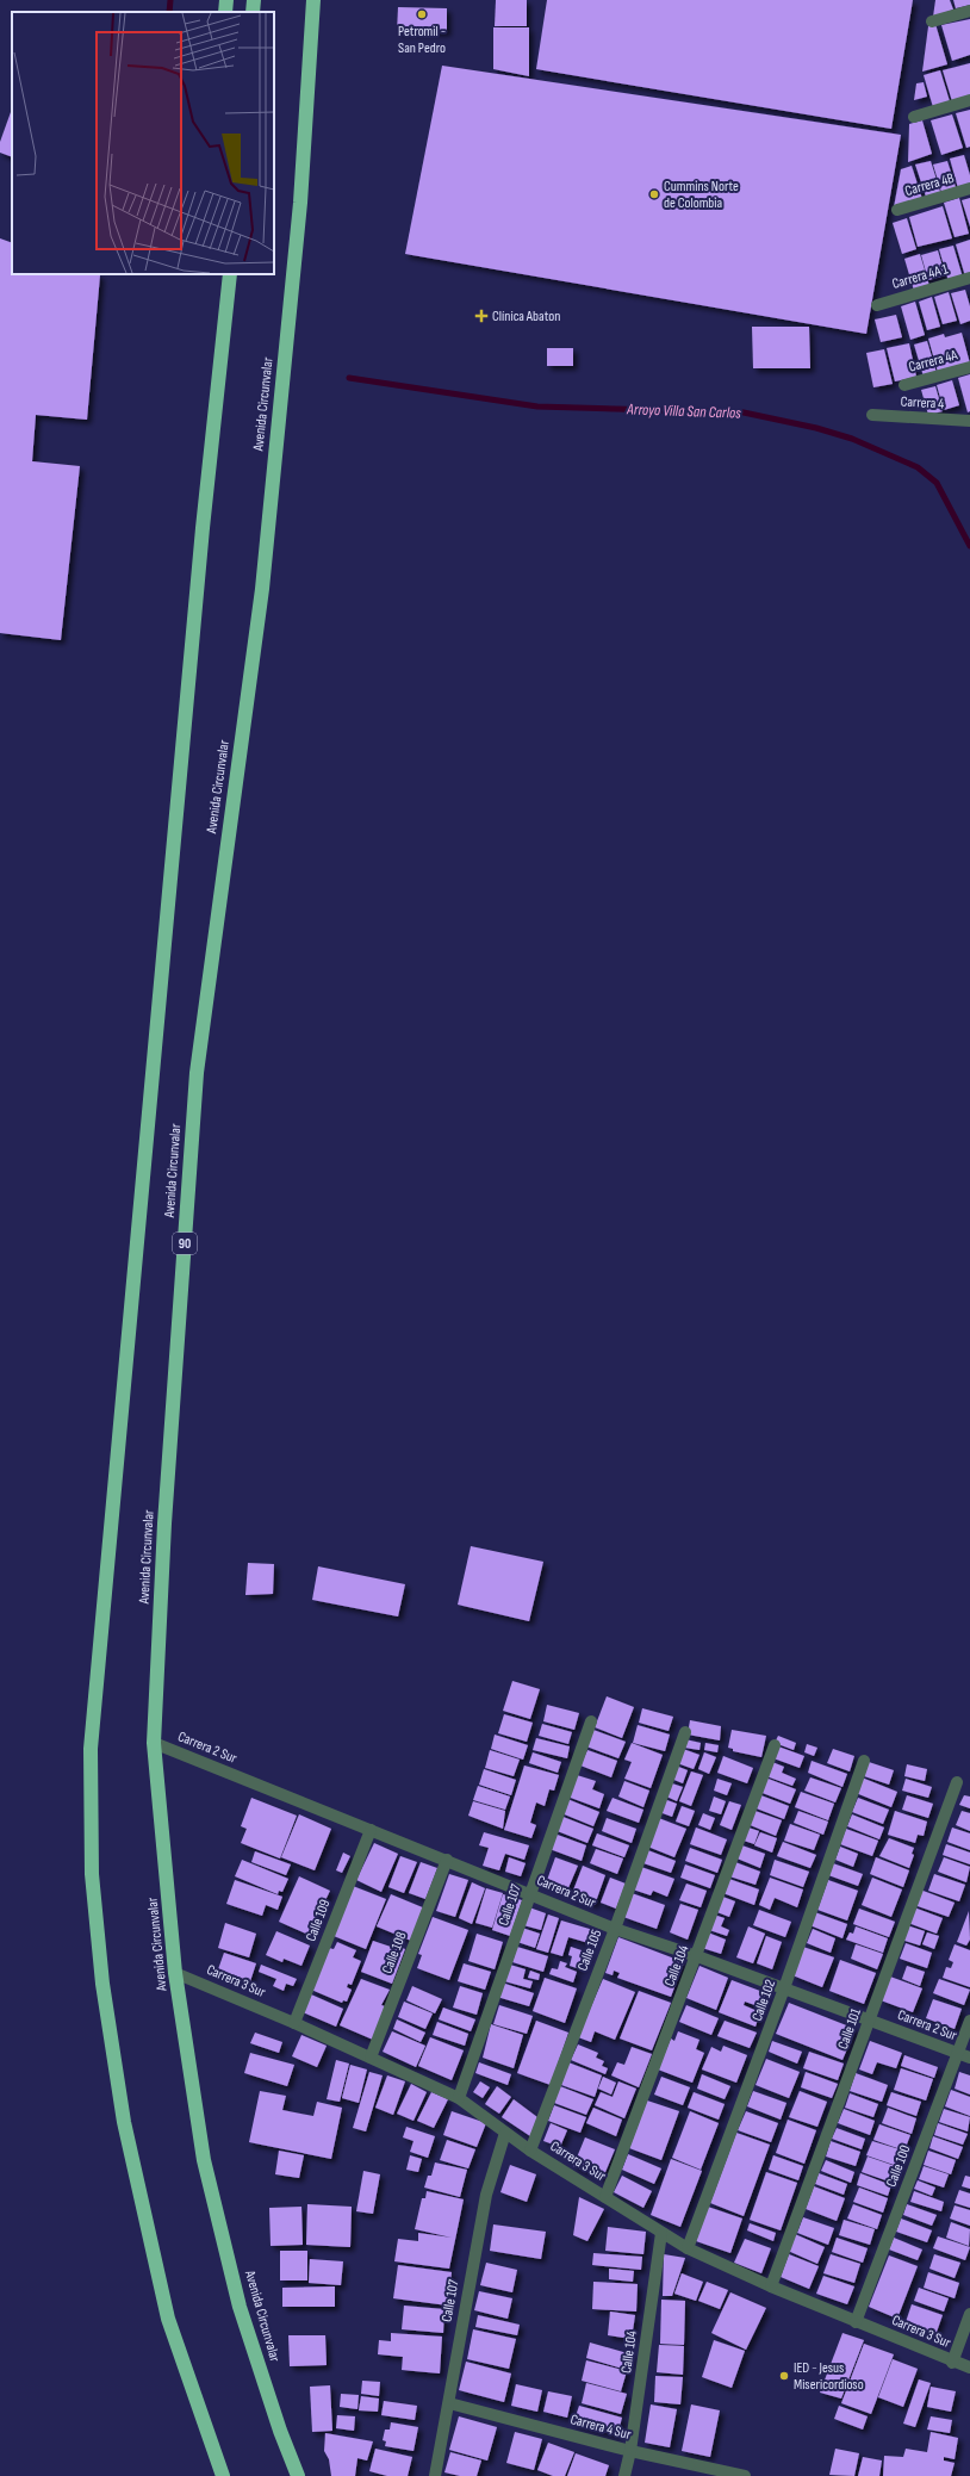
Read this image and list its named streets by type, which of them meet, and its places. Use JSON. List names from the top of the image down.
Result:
{
  "streets": {
    "highway": ["Avenida Circunvalar", "90"],
    "street": [
      "Carrera 4B",
      "Carrera 4A 1",
      "Carrera 4A",
      "Carrera 4",
      "Carrera 2 Sur",
      "Calle 107",
      "Calle 109",
      "Calle 105",
      "Calle 108",
      "Calle 104",
      "Carrera 3 Sur",
      "Calle 102",
      "Calle 101",
      "Calle 100",
      "Carrera 4 Sur"
    ]
  },
  "crossings": [
    ["Avenida Circunvalar", "Carrera 2 Sur"],
    ["Avenida Circunvalar", "Carrera 3 Sur"],
    ["Carrera 2 Sur", "Calle 107"],
    ["Carrera 2 Sur", "Calle 109"],
    ["Carrera 2 Sur", "Calle 105"],
    ["Carrera 2 Sur", "Calle 108"],
    ["Carrera 2 Sur", "Calle 104"],
    ["Carrera 2 Sur", "Calle 102"],
    ["Carrera 2 Sur", "Calle 101"],
    ["Carrera 2 Sur", "Calle 100"],
    ["Calle 107", "Carrera 3 Sur"],
    ["Calle 107", "Carrera 4 Sur"],
    ["Calle 109", "Carrera 3 Sur"],
    ["Calle 105", "Carrera 3 Sur"],
    ["Calle 108", "Carrera 3 Sur"],
    ["Calle 104", "Carrera 3 Sur"],
    ["Calle 104", "Carrera 4 Sur"],
    ["Carrera 3 Sur", "Calle 102"],
    ["Carrera 3 Sur", "Calle 101"],
    ["Carrera 3 Sur", "Calle 100"]
  ],
  "water": ["Arroyo Villa San Carlos"],
  "places": {
    "other": ["Petromil - San Pedro", "Cummins Norte de Colombia", "IED - Jesus Misericordioso"],
    "health": ["Clínica Abaton"]
  }
}
